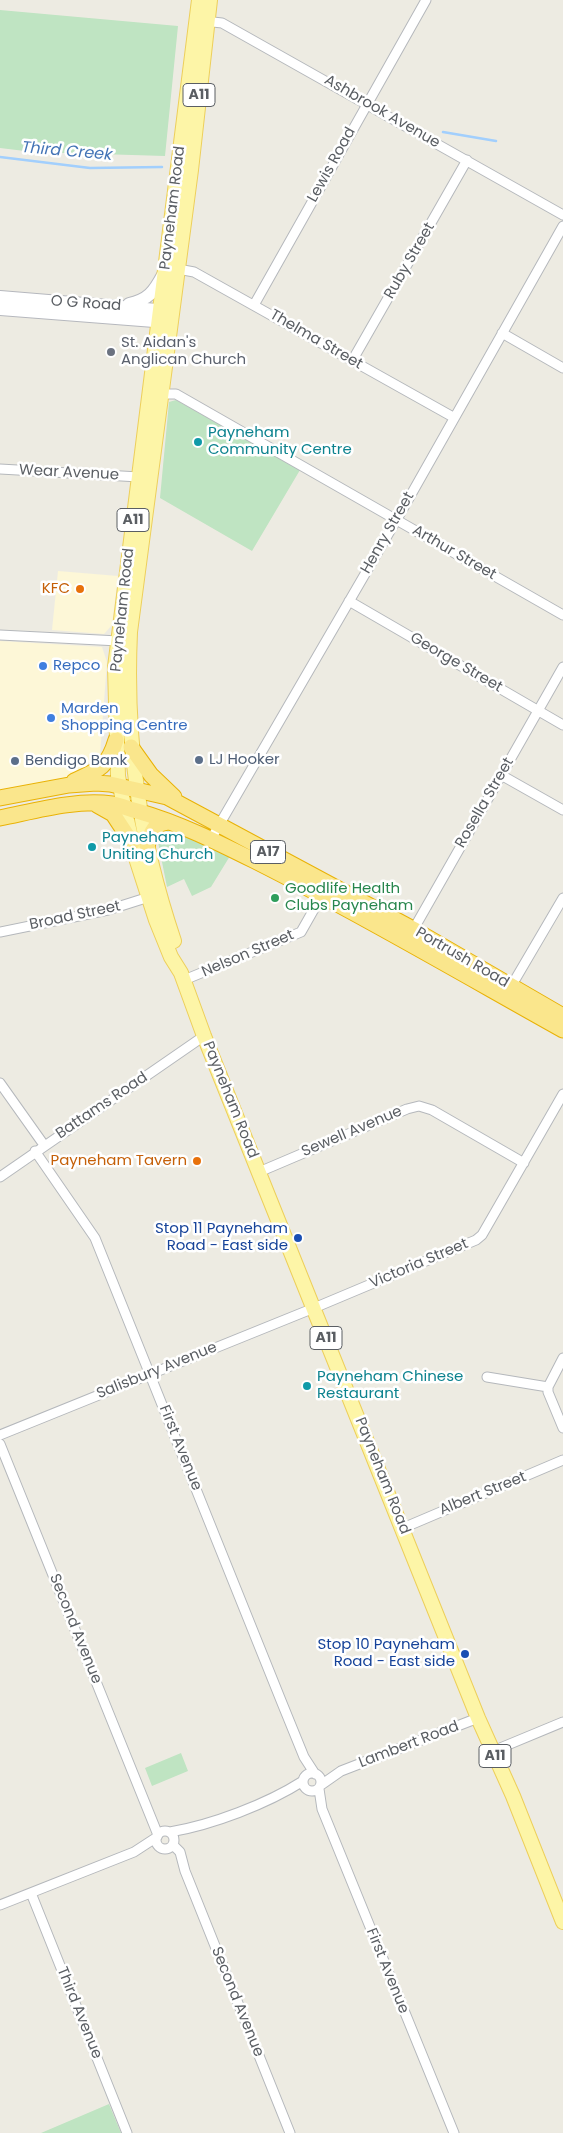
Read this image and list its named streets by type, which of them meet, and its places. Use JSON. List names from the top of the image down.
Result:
{
  "streets": {
    "highway": ["A17", "Portrush Road"],
    "main road": ["A11", "Payneham Road", "O G Road"],
    "street": [
      "Ashbrook Avenue",
      "Lewis Road",
      "Ruby Street",
      "Thelma Street",
      "Wear Avenue",
      "Henry Street",
      "Arthur Street",
      "George Street",
      "Rosella Street",
      "Broad Street",
      "Nelson Street",
      "Battams Road",
      "Sewell Avenue",
      "Victoria Street",
      "Salisbury Avenue",
      "First Avenue",
      "Albert Street",
      "Second Avenue",
      "Lambert Road",
      "Third Avenue"
    ]
  },
  "crossings": [
    ["Ashbrook Avenue", "Lewis Road"],
    ["Ashbrook Avenue", "Payneham Road"],
    ["Ashbrook Avenue", "Ruby Street"],
    ["Lewis Road", "Thelma Street"],
    ["Payneham Road", "O G Road"],
    ["Payneham Road", "Thelma Street"],
    ["Payneham Road", "Wear Avenue"],
    ["Payneham Road", "Arthur Street"],
    ["Payneham Road", "A17"],
    ["Payneham Road", "Broad Street"],
    ["Payneham Road", "Nelson Street"],
    ["Payneham Road", "Portrush Road"],
    ["Payneham Road", "Battams Road"],
    ["Payneham Road", "Sewell Avenue"],
    ["Payneham Road", "Victoria Street"],
    ["Payneham Road", "Salisbury Avenue"],
    ["Payneham Road", "Albert Street"],
    ["Payneham Road", "Lambert Road"],
    ["Ruby Street", "Thelma Street"],
    ["Thelma Street", "Henry Street"],
    ["Henry Street", "Arthur Street"],
    ["Henry Street", "George Street"],
    ["Henry Street", "Portrush Road"],
    ["George Street", "Rosella Street"],
    ["Rosella Street", "Portrush Road"],
    ["A17", "Portrush Road"],
    ["Nelson Street", "Portrush Road"],
    ["Battams Road", "First Avenue"],
    ["Sewell Avenue", "Victoria Street"],
    ["Victoria Street", "Salisbury Avenue"],
    ["Salisbury Avenue", "First Avenue"],
    ["First Avenue", "Lambert Road"],
    ["Second Avenue", "Lambert Road"],
    ["Lambert Road", "Third Avenue"]
  ],
  "water": ["Third Creek"],
  "places": [
    "St. Aidan's Anglican Church",
    "Payneham Community Centre",
    "KFC",
    "Repco",
    "Marden Shopping Centre",
    "LJ Hooker",
    "Bendigo Bank",
    "Payneham Uniting Church",
    "Goodlife Health Clubs Payneham",
    "Payneham Tavern",
    "Stop 11 Payneham Road - East side",
    "Payneham Chinese Restaurant",
    "Stop 10 Payneham Road - East side"
  ]
}
